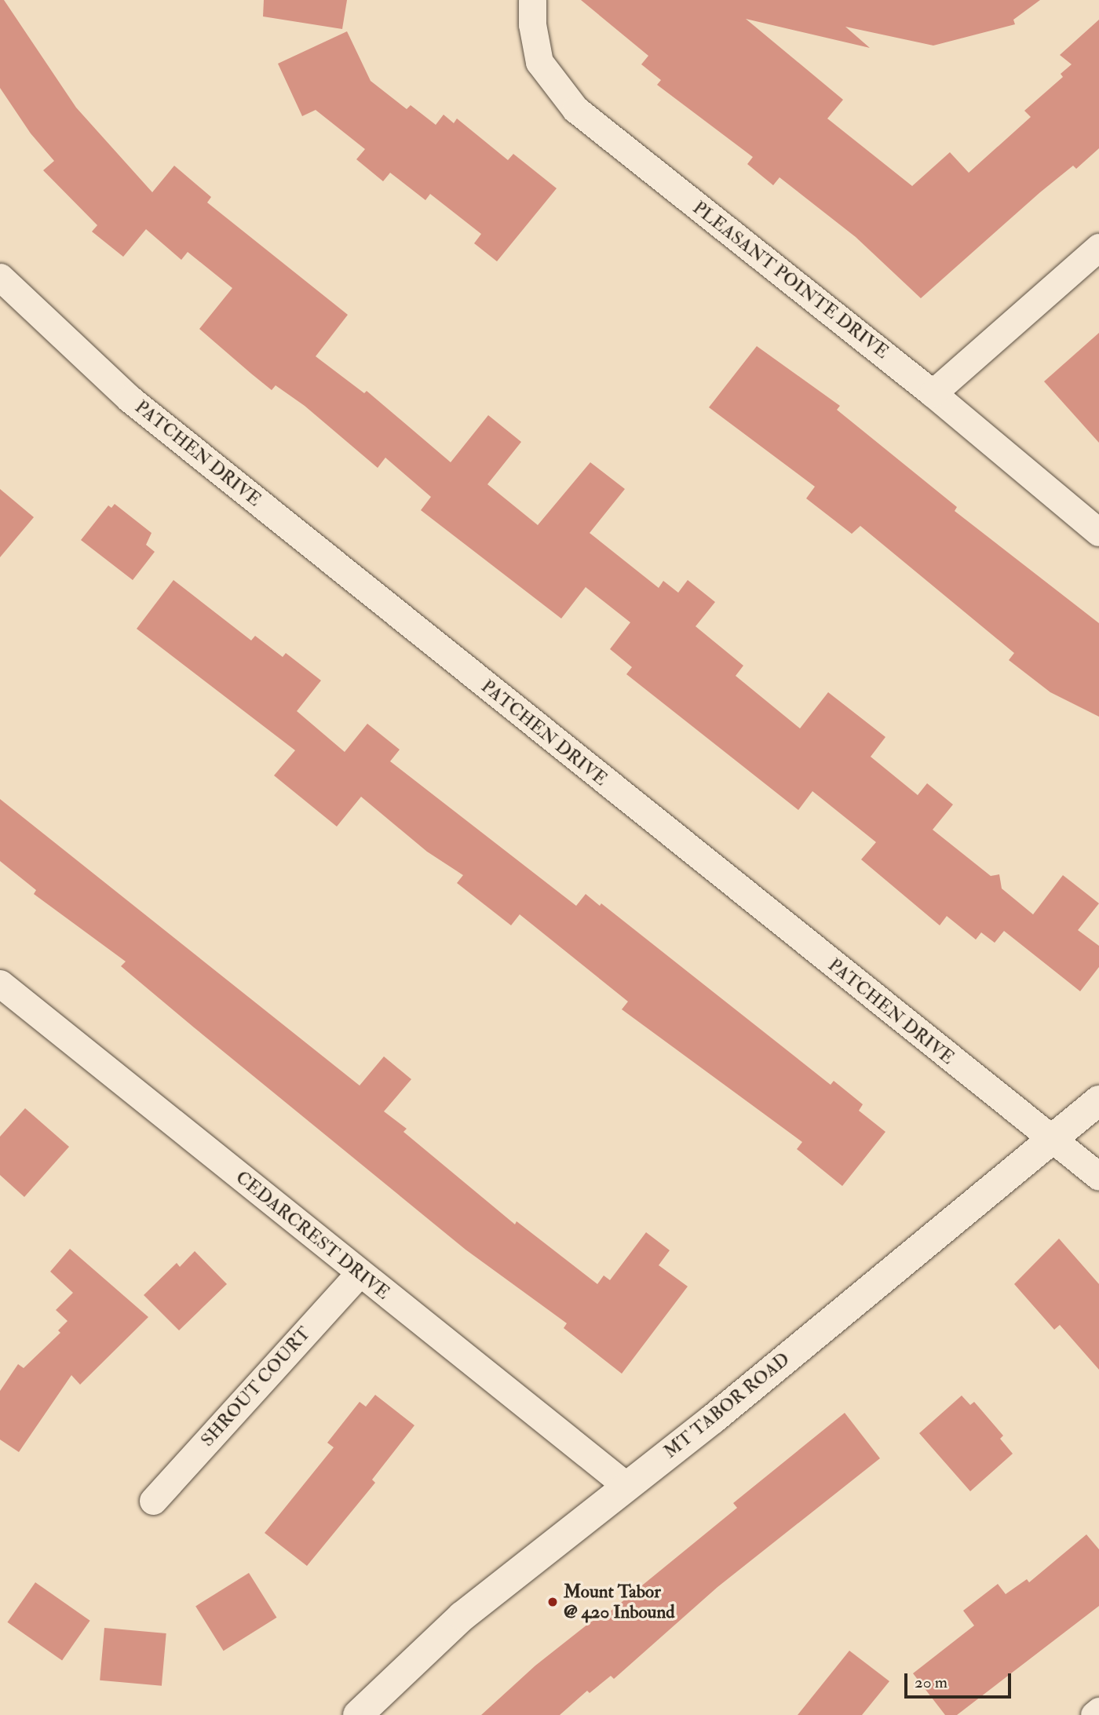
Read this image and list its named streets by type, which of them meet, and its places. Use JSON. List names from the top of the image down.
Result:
{
  "streets": {
    "street": [
      "PLEASANT POINTE DRIVE",
      "PATCHEN DRIVE",
      "CEDARCREST DRIVE",
      "SHROUT COURT",
      "MT TABOR ROAD"
    ]
  },
  "crossings": [
    ["PATCHEN DRIVE", "MT TABOR ROAD"],
    ["CEDARCREST DRIVE", "SHROUT COURT"],
    ["CEDARCREST DRIVE", "MT TABOR ROAD"]
  ],
  "places": ["Mount Tabor @ 420 Inbound"],
  "scale_bar": "20 m"
}
